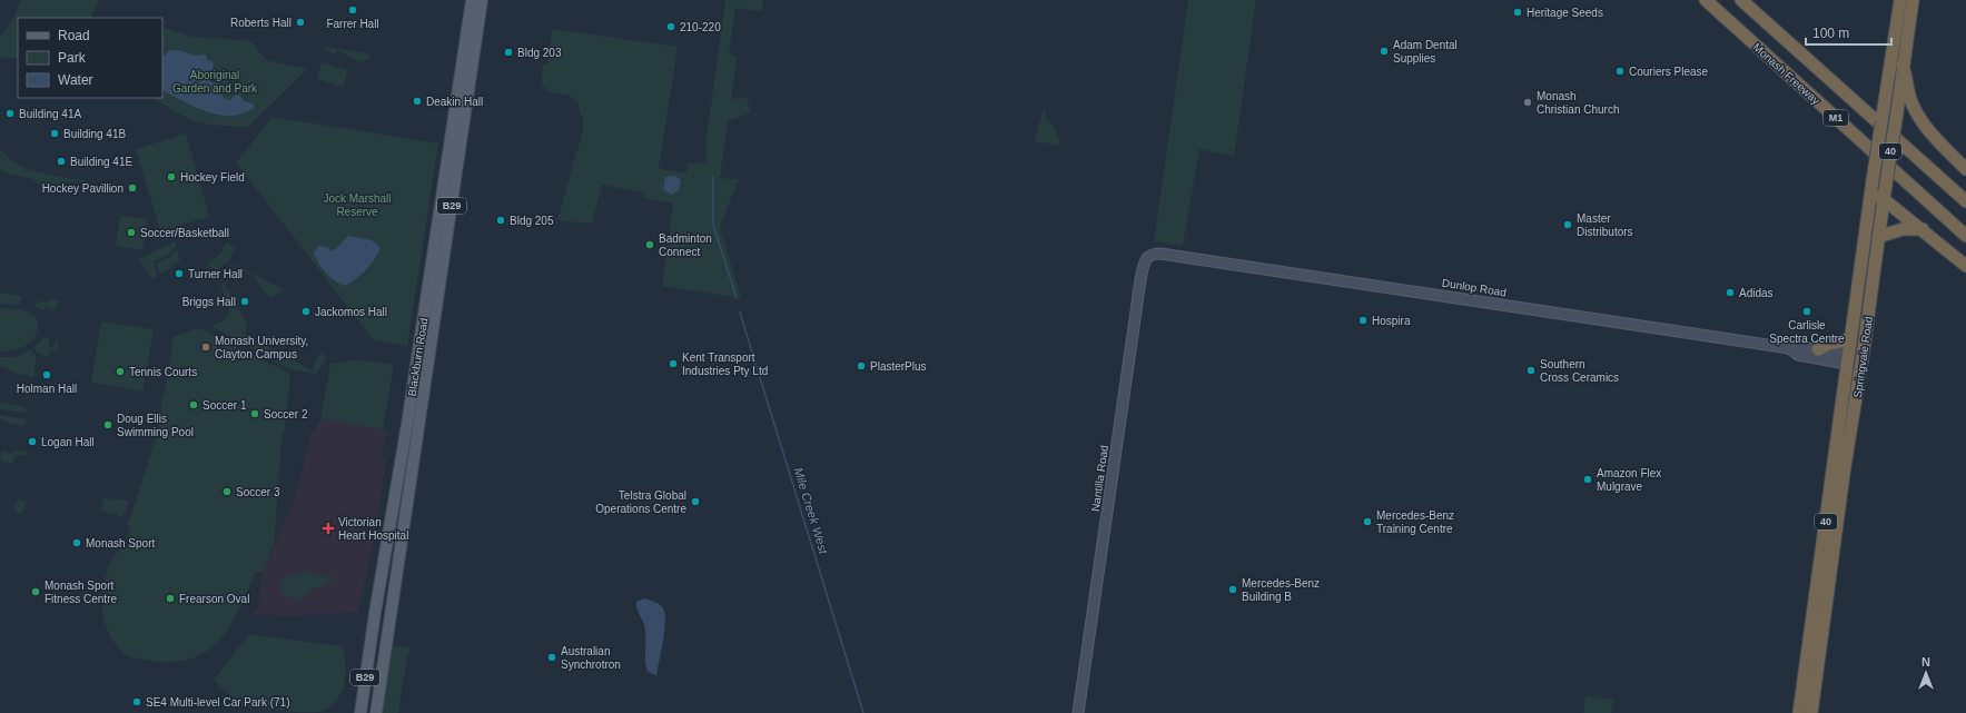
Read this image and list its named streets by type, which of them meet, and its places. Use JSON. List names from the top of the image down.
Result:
{
  "streets": {
    "highway": [
      "Monash Freeway",
      "M1",
      "40",
      "Springvale Road"
    ],
    "main road": ["B29", "Blackburn Road"],
    "street": ["Dunlop Road", "Nantilla Road"]
  },
  "crossings": [
    ["Dunlop Road", "Springvale Road"],
    ["Dunlop Road", "Nantilla Road"]
  ],
  "water": ["Mile Creek West"],
  "parks": ["Aboriginal Garden and Park", "Jock Marshall Reserve"],
  "places": {
    "other": [
      "Farrer Hall",
      "Heritage Seeds",
      "Roberts Hall",
      "210-220",
      "Adam Dental Supplies",
      "Bldg 203",
      "Couriers Please",
      "Deakin Hall",
      "Monash Christian Church",
      "Building 41A",
      "Building 41B",
      "Building 41E",
      "Hockey Field",
      "Hockey Pavillion",
      "Bldg 205",
      "Master Distributors",
      "Soccer/Basketball",
      "Badminton Connect",
      "Turner Hall",
      "Adidas",
      "Briggs Hall",
      "Jackomos Hall",
      "Carlisle Spectra Centre",
      "Hospira",
      "Monash University, Clayton Campus",
      "Kent Transport Industries Pty Ltd",
      "PlasterPlus",
      "Southern Cross Ceramics",
      "Tennis Courts",
      "Holman Hall",
      "Soccer 1",
      "Soccer 2",
      "Doug Ellis Swimming Pool",
      "Logan Hall",
      "Amazon Flex Mulgrave",
      "Soccer 3",
      "Telstra Global Operations Centre",
      "Mercedes-Benz Training Centre",
      "Monash Sport",
      "Mercedes-Benz Building B",
      "Monash Sport Fitness Centre",
      "Frearson Oval",
      "Australian Synchrotron",
      "SE4 Multi-level Car Park (71)"
    ],
    "health": ["Victorian Heart Hospital"]
  },
  "legend": ["Road", "Park", "Water"],
  "scale_bar": "100 m",
  "north": "top"
}
